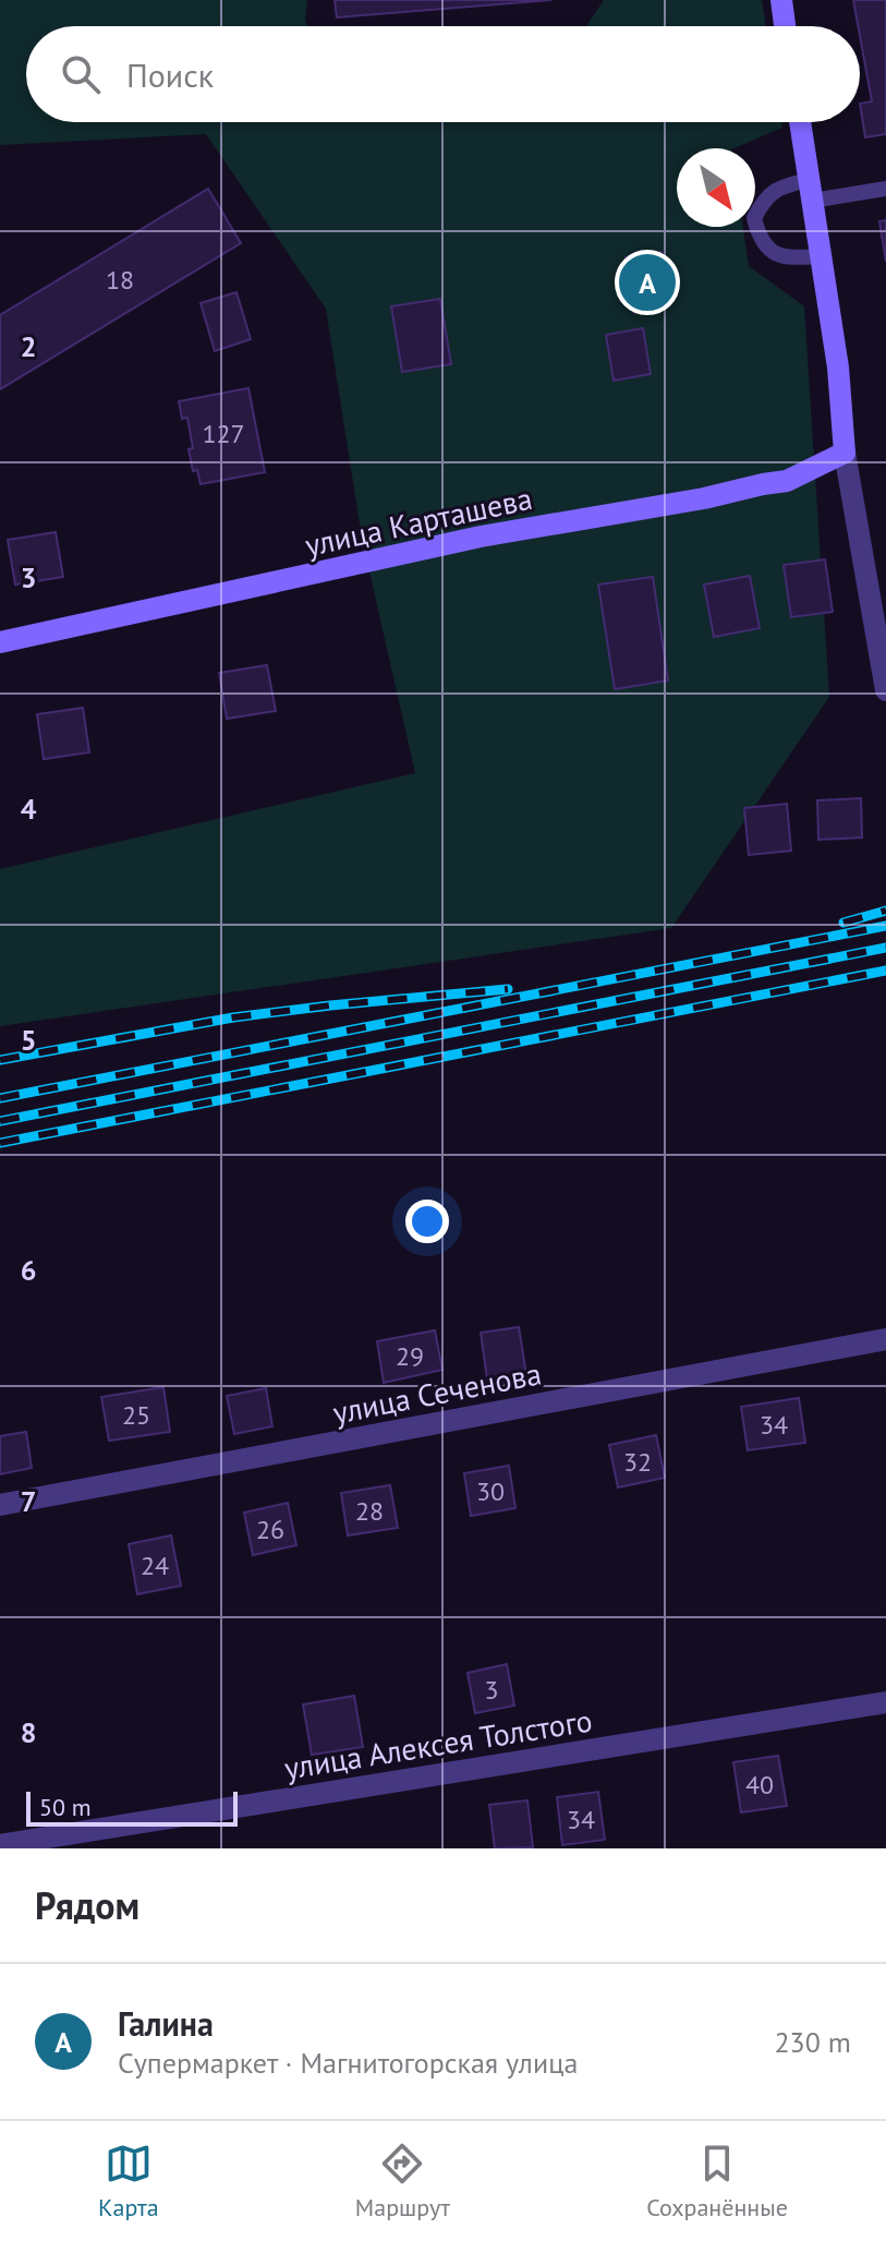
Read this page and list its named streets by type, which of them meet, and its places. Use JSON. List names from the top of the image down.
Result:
{
  "streets": {
    "main road": ["улица Карташева"],
    "street": ["улица Сеченова", "улица Алексея Толстого"]
  },
  "house_numbers": [
    "18",
    "127",
    "29",
    "25",
    "34",
    "32",
    "30",
    "28",
    "26",
    "24",
    "3",
    "40",
    "34"
  ],
  "scale_bar": "50 m",
  "north": "bottom right",
  "page": {
    "search": "Поиск",
    "pins": "A",
    "scale": "50 m",
    "heading": "Рядом",
    "list": [
      {
        "mark": "A",
        "name": "Галина",
        "note": "Супермаркет · Магнитогорская улица",
        "value": "230 m"
      }
    ],
    "nav": ["Карта", "Маршрут", "Сохранённые"]
  },
  "grid": {
    "rows": [
      "2",
      "3",
      "4",
      "5",
      "6",
      "7",
      "8"
    ]
  }
}
